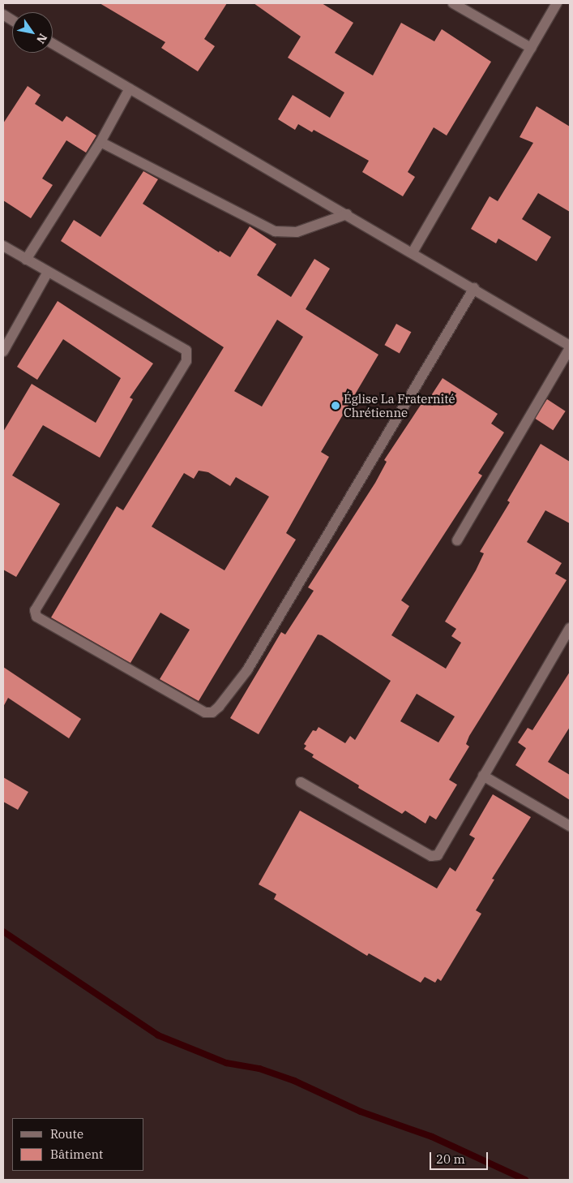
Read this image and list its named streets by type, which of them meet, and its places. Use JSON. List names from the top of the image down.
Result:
{
  "places": ["Église La Fraternité Chrétienne"],
  "legend": ["Route", "Bâtiment"],
  "scale_bar": "20 m",
  "north": "bottom right"
}
